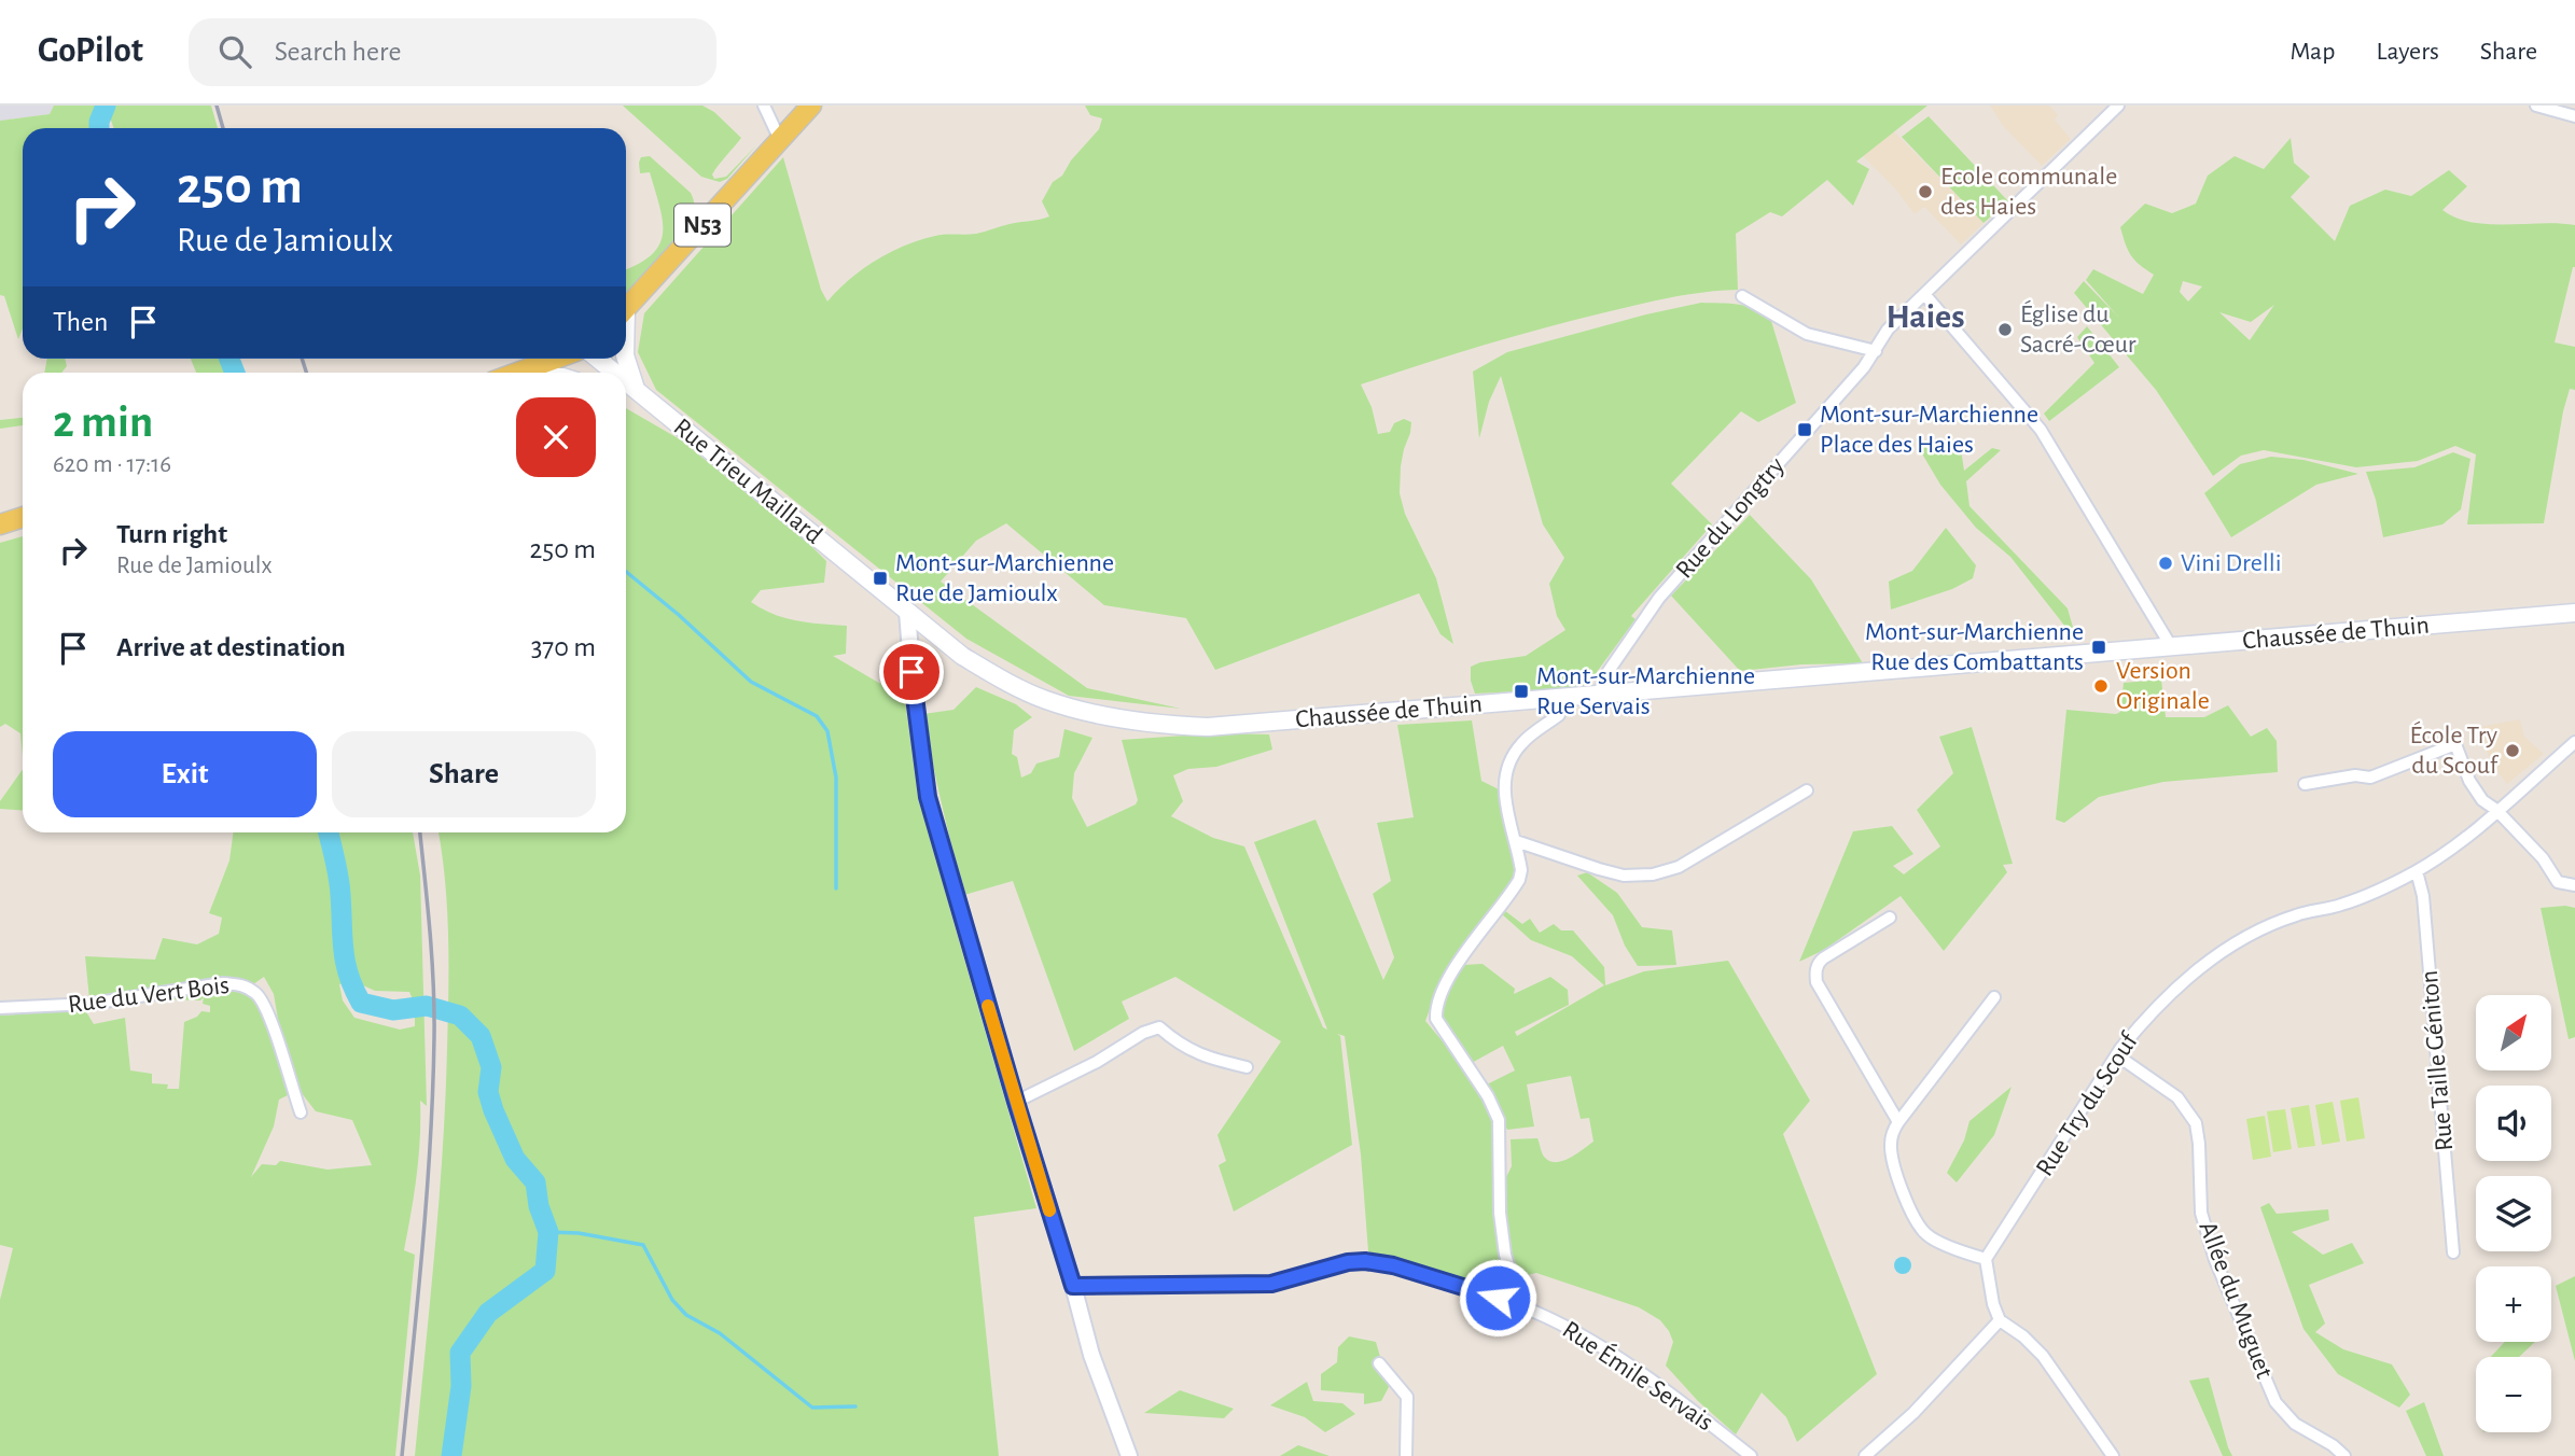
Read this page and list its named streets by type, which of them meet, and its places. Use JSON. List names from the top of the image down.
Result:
{
  "streets": {
    "main road": ["N53", "Rue Trieu Maillard", "Chaussée de Thuin"],
    "street": [
      "Rue du Longtry",
      "Rue du Vert Bois",
      "Rue Taille Géniton",
      "Rue Try du Scouf",
      "Allée du Muguet",
      "Rue Émile Servais"
    ]
  },
  "crossings": [
    ["Rue Trieu Maillard", "Chaussée de Thuin"],
    ["Rue du Longtry", "Chaussée de Thuin"],
    ["Rue Taille Géniton", "Rue Try du Scouf"],
    ["Rue Try du Scouf", "Allée du Muguet"]
  ],
  "districts": ["Haies"],
  "places": {
    "other": [
      "Ecole communale des Haies",
      "Église du Sacré-Cœur",
      "Vini Drelli",
      "Version Originale",
      "École Try du Scouf"
    ],
    "transit": [
      "Mont-sur-Marchienne Place des Haies",
      "Mont-sur-Marchienne Rue de Jamioulx",
      "Mont-sur-Marchienne Rue des Combattants",
      "Mont-sur-Marchienne Rue Servais"
    ]
  },
  "north": "top right",
  "page": {
    "header": "GoPilot",
    "search": "Search here",
    "nav": ["Map", "Layers", "Share"],
    "turn": ["250 m", "Rue de Jamioulx"],
    "then": "Then",
    "heading": ["2 min", "620 m · 17:16"],
    "list": [
      {
        "name": "Turn right",
        "note": "Rue de Jamioulx",
        "value": "250 m"
      },
      {
        "name": "Arrive at destination",
        "value": "370 m"
      }
    ],
    "buttons": ["Exit", "Share"],
    "map_buttons": ["+", "−"]
  }
}
